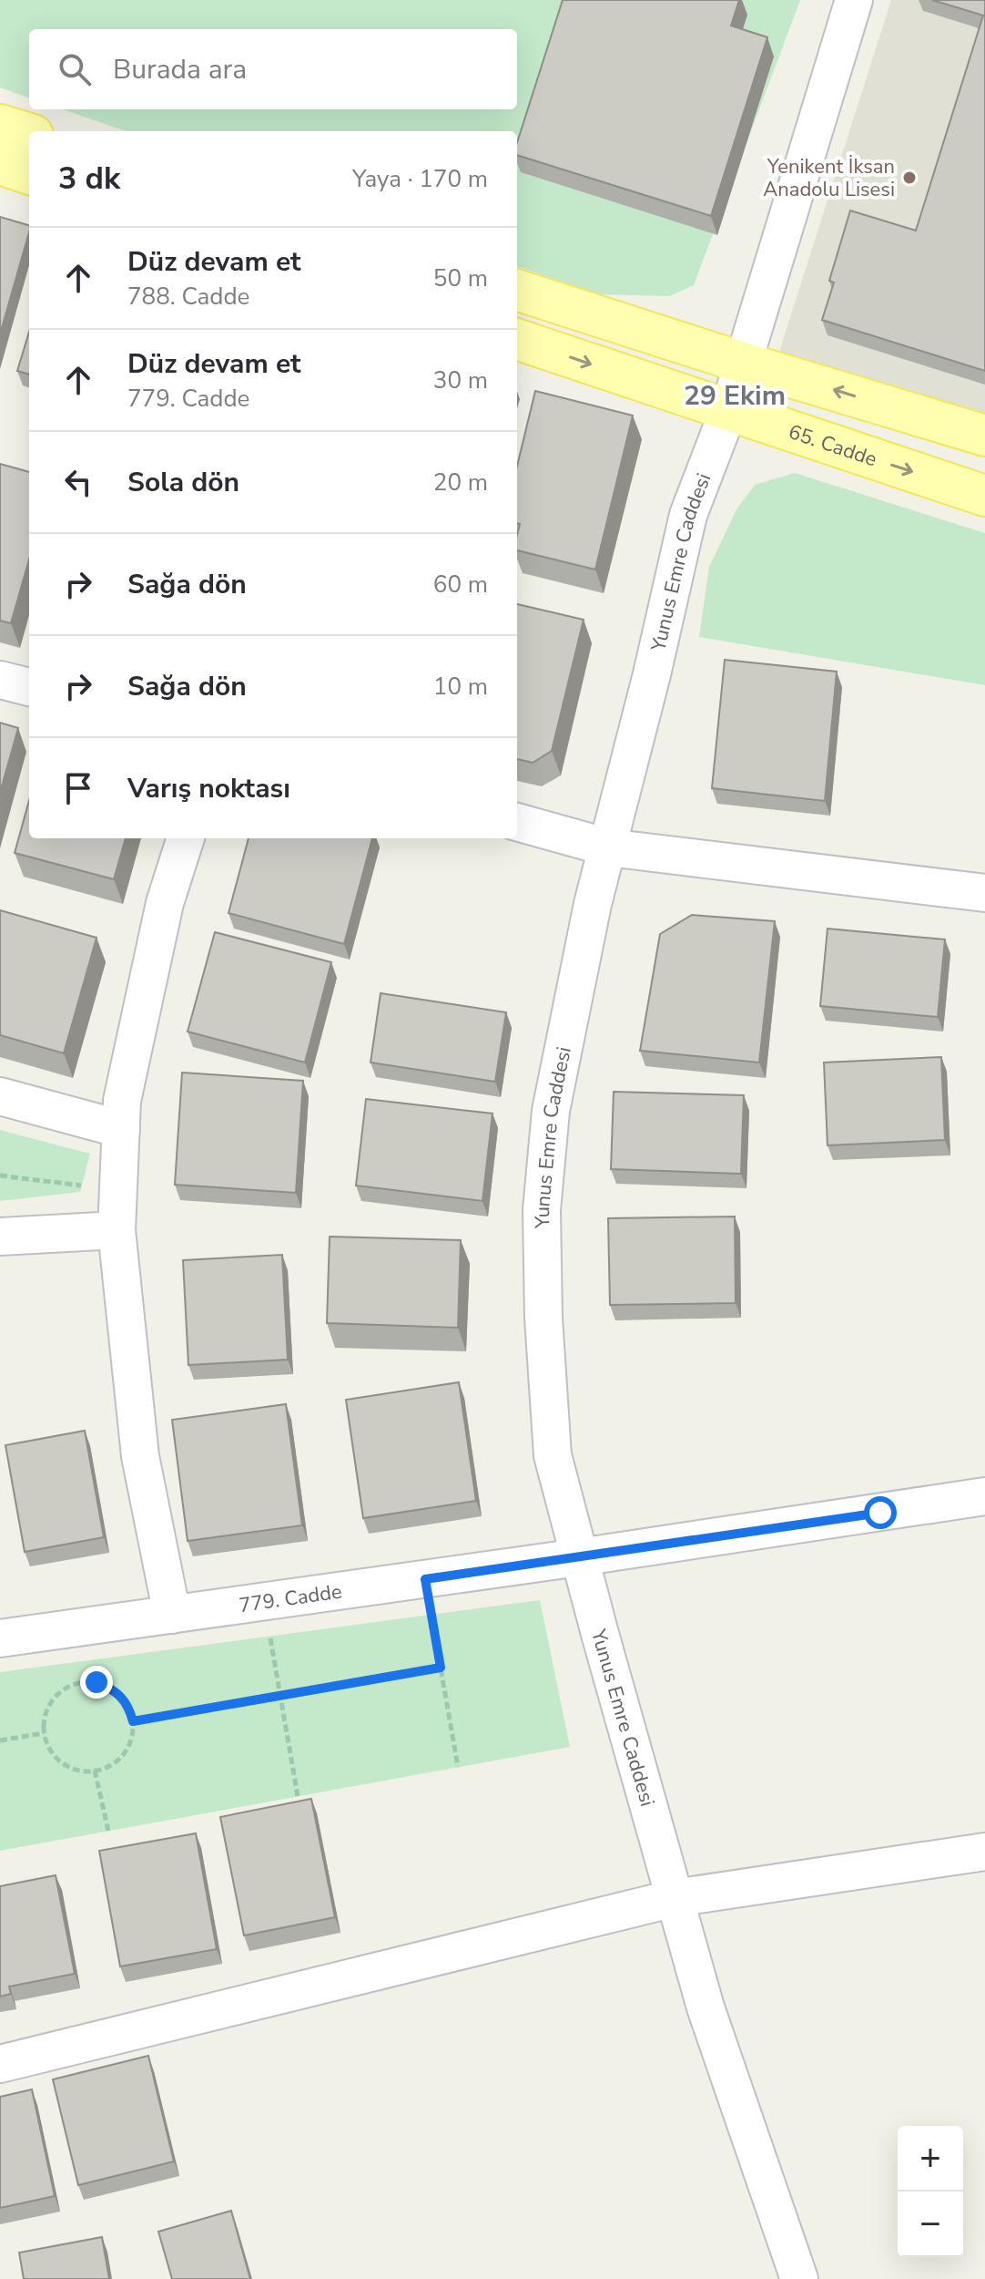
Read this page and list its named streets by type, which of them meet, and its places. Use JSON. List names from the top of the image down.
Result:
{
  "streets": {
    "main road": ["65. Cadde"],
    "street": ["Yunus Emre Caddesi", "779. Cadde"]
  },
  "crossings": [
    ["65. Cadde", "Yunus Emre Caddesi"],
    ["Yunus Emre Caddesi", "779. Cadde"]
  ],
  "districts": ["29 Ekim"],
  "places": ["Yenikent İksan Anadolu Lisesi"],
  "page": {
    "search": "Burada ara",
    "heading": ["3 dk", "Yaya · 170 m"],
    "list": [
      ["Düz devam et", "788. Cadde", "50 m"],
      ["Düz devam et", "779. Cadde", "30 m"],
      ["Sola dön", "20 m"],
      ["Sağa dön", "60 m"],
      ["Sağa dön", "10 m"],
      "Varış noktası"
    ],
    "map_buttons": ["+", "−"]
  }
}
